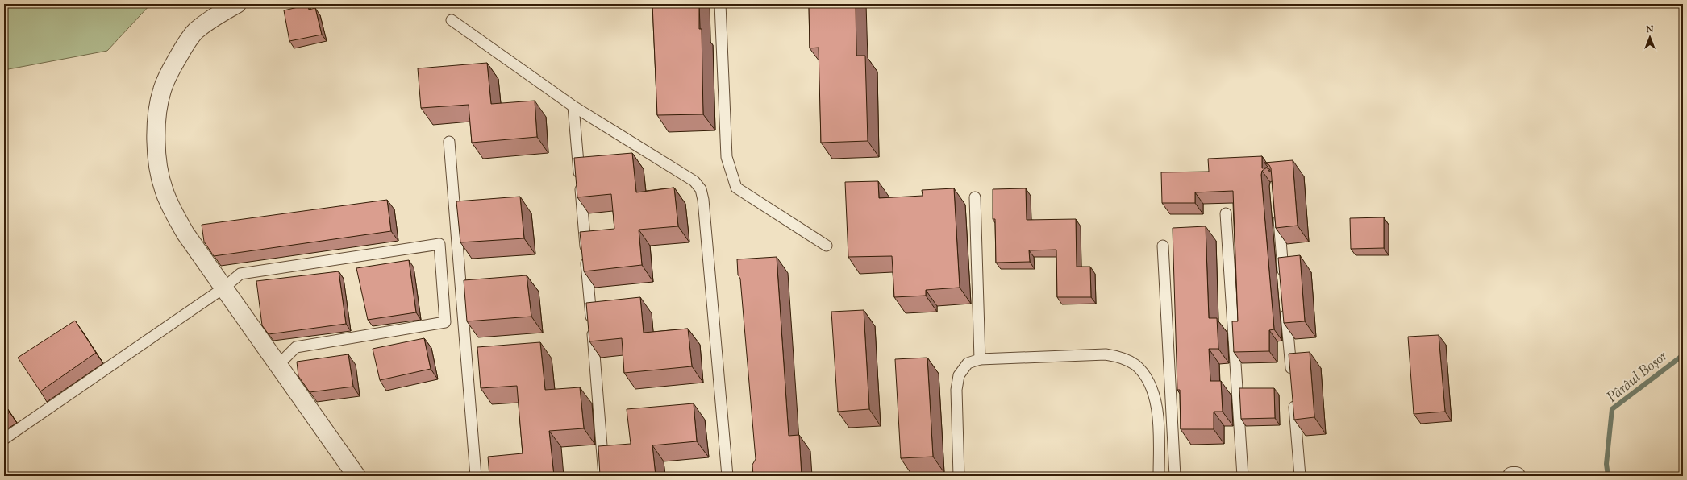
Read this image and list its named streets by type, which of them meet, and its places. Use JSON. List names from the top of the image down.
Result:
{
  "water": ["Pârâul Boșor"],
  "north": "top"
}
